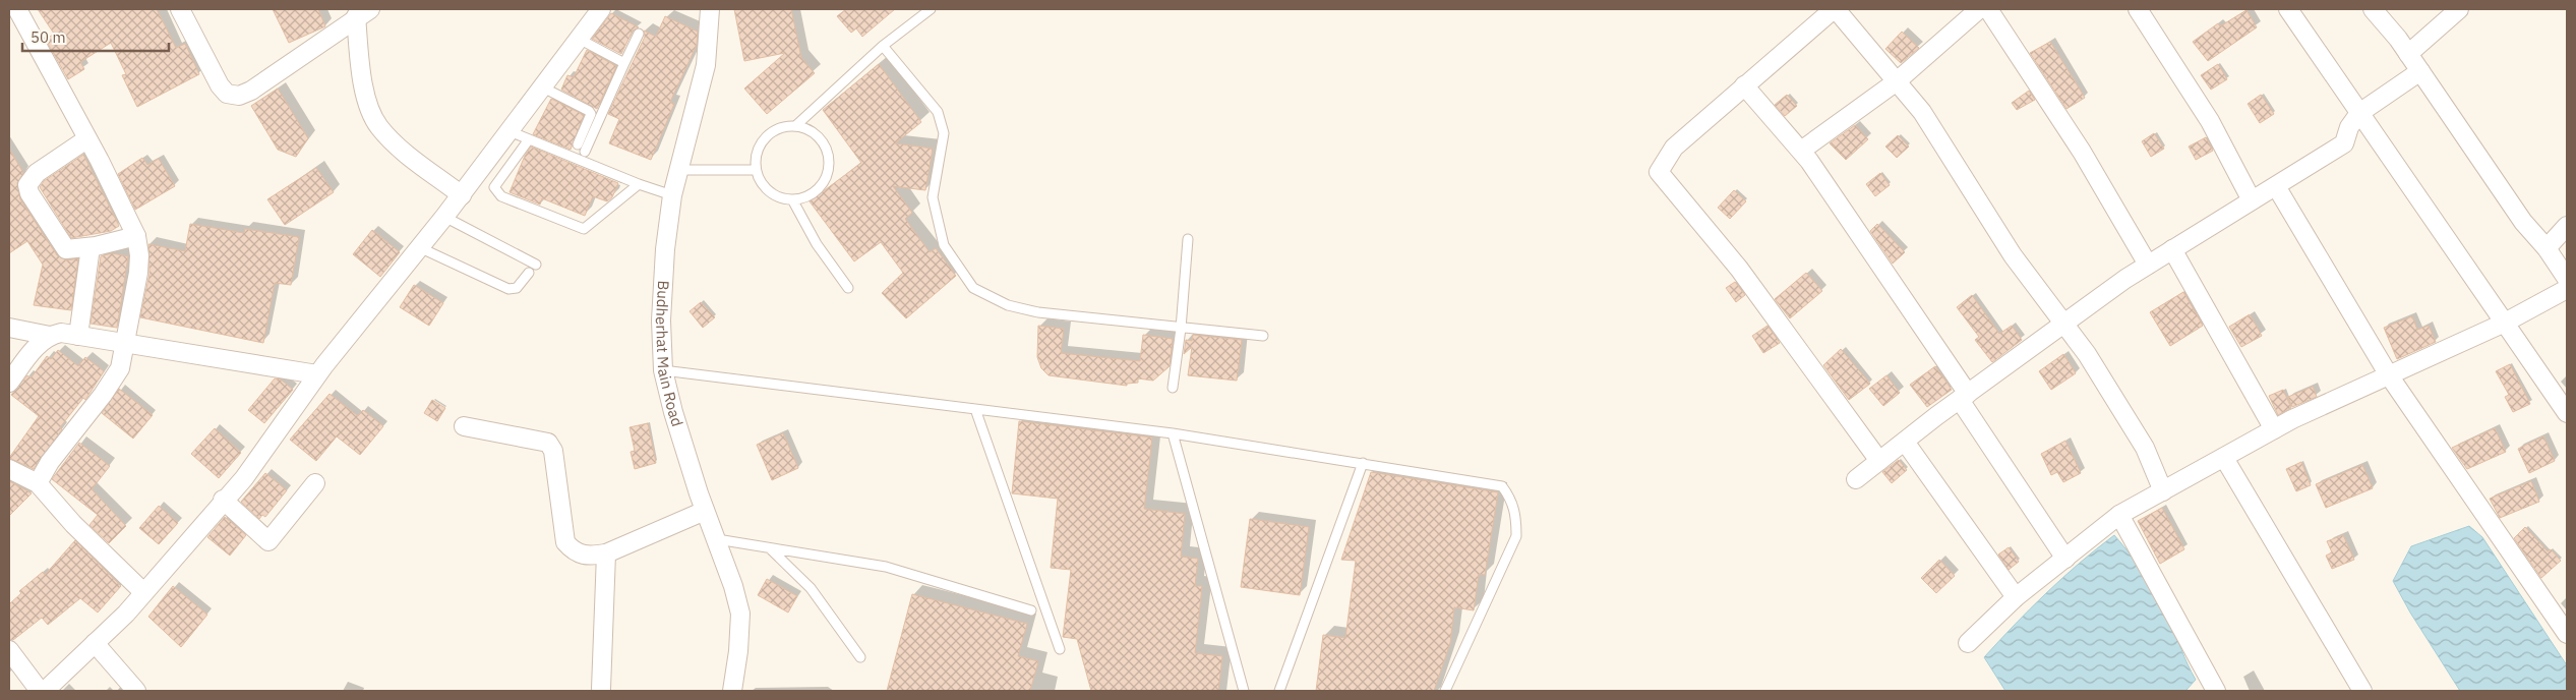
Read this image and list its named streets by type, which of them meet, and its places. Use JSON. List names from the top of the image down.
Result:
{
  "streets": {
    "street": ["Budherhat Main Road"]
  },
  "scale_bar": "50 m"
}
